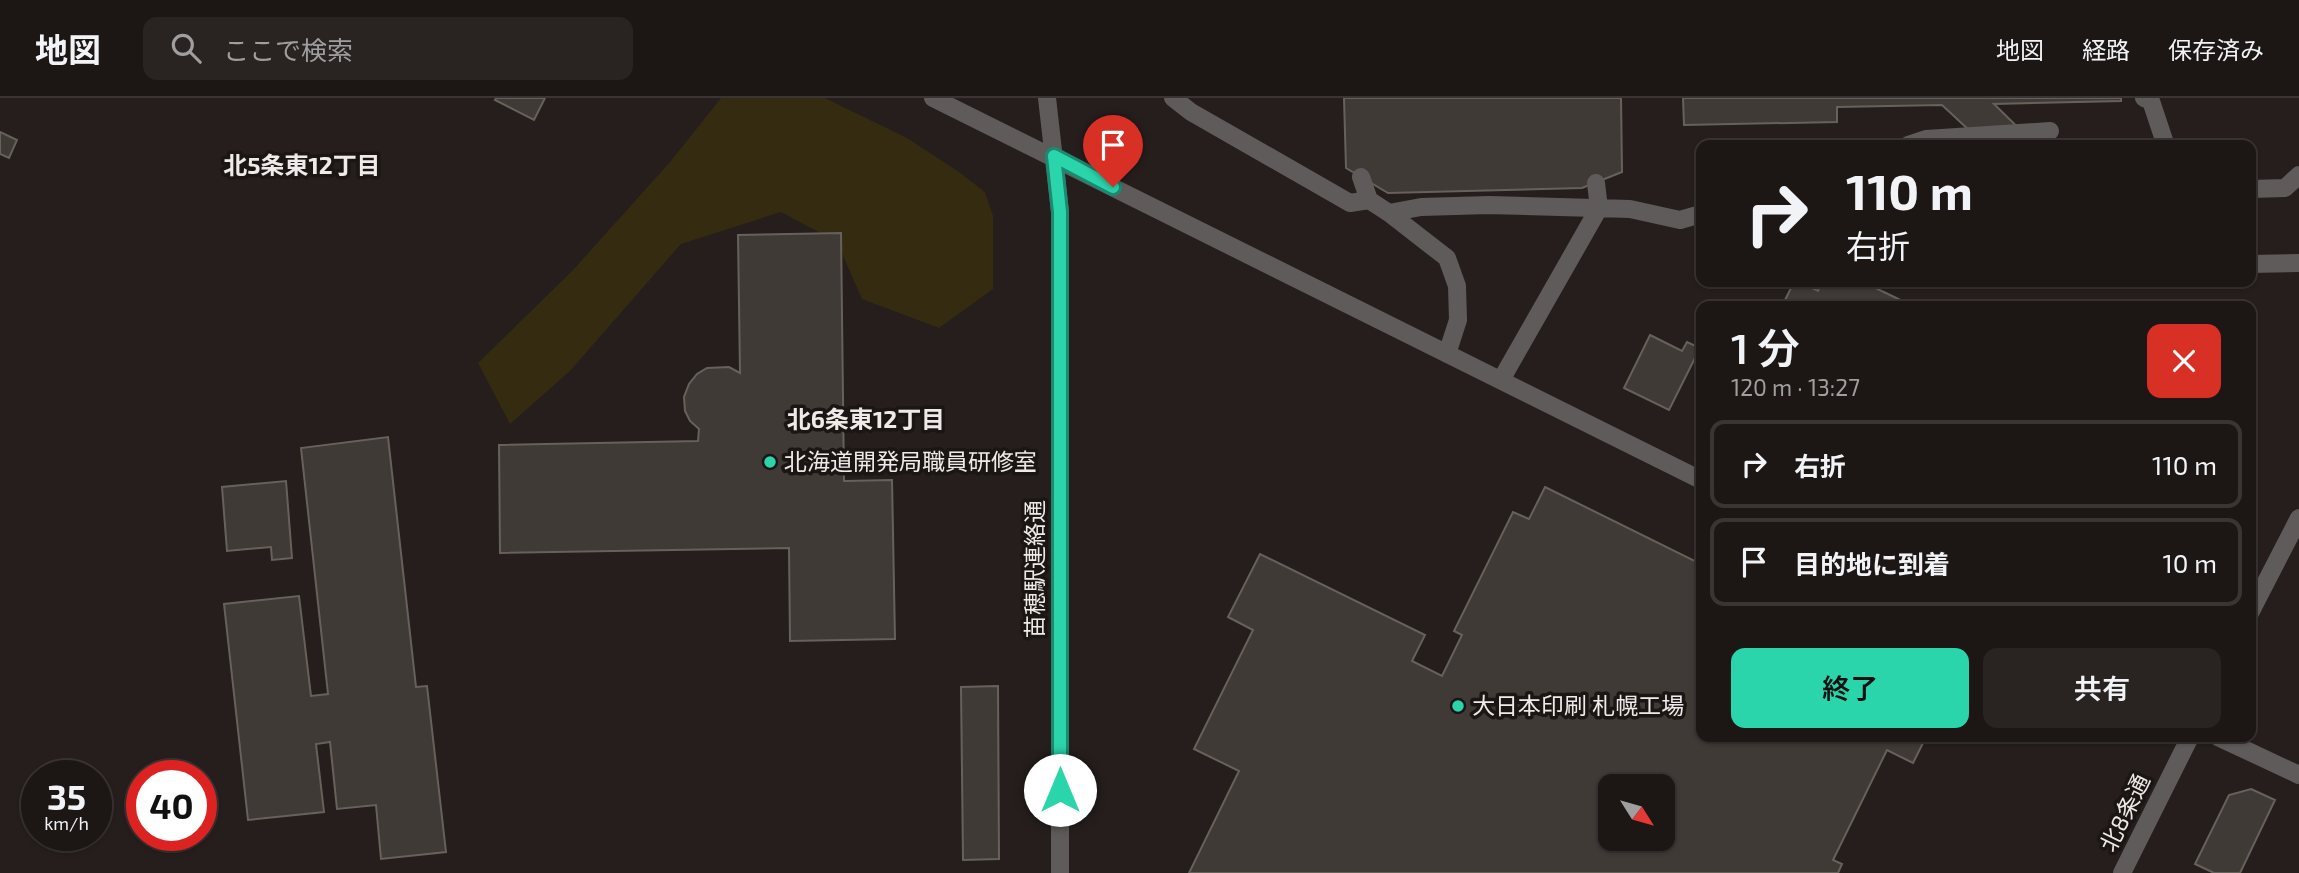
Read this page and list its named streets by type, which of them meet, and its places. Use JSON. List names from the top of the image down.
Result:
{
  "streets": {
    "street": ["苗穂駅連絡通", "北8条通"]
  },
  "districts": ["北5条東12丁目", "北6条東12丁目"],
  "places": ["北海道開発局職員研修室", "大日本印刷 札幌工場"],
  "north": "bottom right",
  "page": {
    "header": "地図",
    "search": "ここで検索",
    "nav": ["地図", "経路", "保存済み"],
    "turn": ["110 m", "右折"],
    "heading": ["1 分", "120 m · 13:27"],
    "list": [
      {
        "name": "右折",
        "value": "110 m"
      },
      {
        "name": "目的地に到着",
        "value": "10 m"
      }
    ],
    "buttons": ["終了", "共有"],
    "speed": "35 km/h",
    "limit": "40"
  }
}
